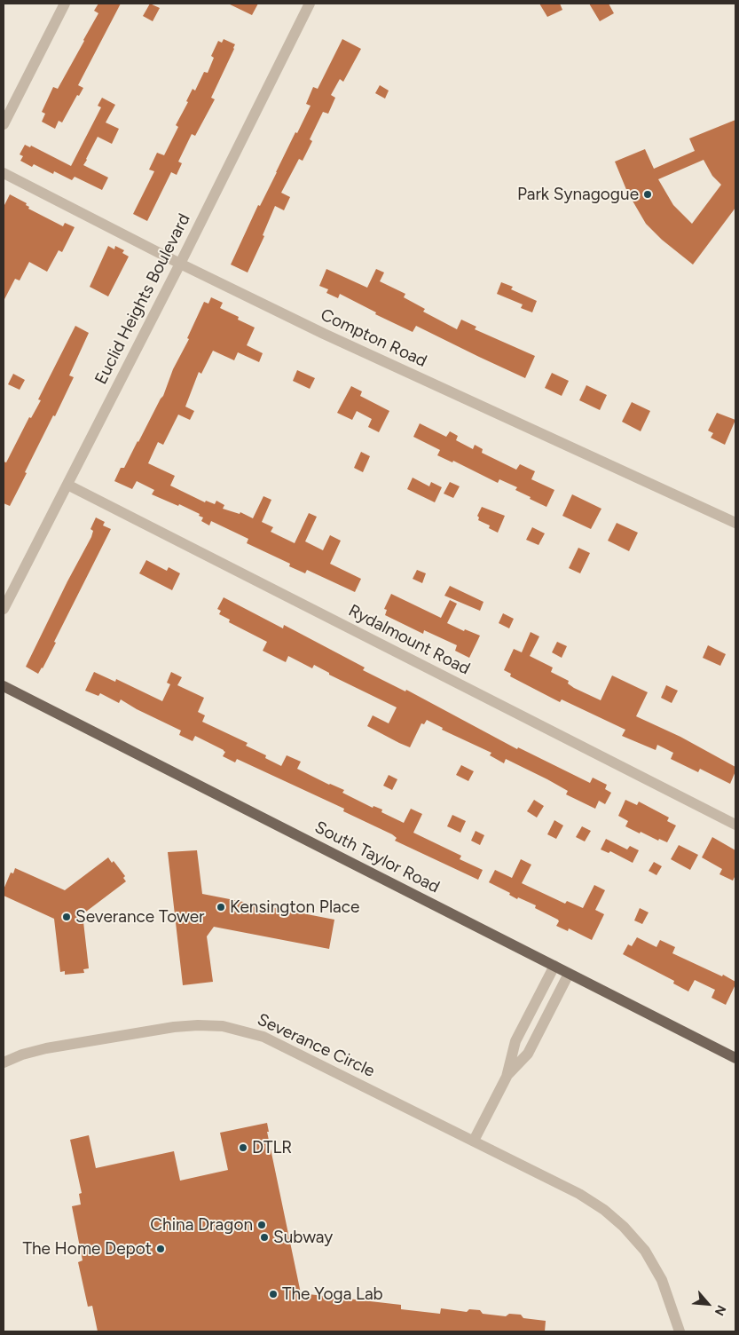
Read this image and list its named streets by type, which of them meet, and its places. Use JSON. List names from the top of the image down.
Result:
{
  "streets": {
    "main road": ["South Taylor Road"],
    "street": [
      "Euclid Heights Boulevard",
      "Compton Road",
      "Rydalmount Road",
      "Severance Circle"
    ]
  },
  "crossings": [
    ["Euclid Heights Boulevard", "Compton Road"],
    ["Euclid Heights Boulevard", "Rydalmount Road"]
  ],
  "places": [
    "Park Synagogue",
    "Kensington Place",
    "Severance Tower",
    "DTLR",
    "China Dragon",
    "Subway",
    "The Home Depot",
    "The Yoga Lab"
  ],
  "north": "bottom right"
}
